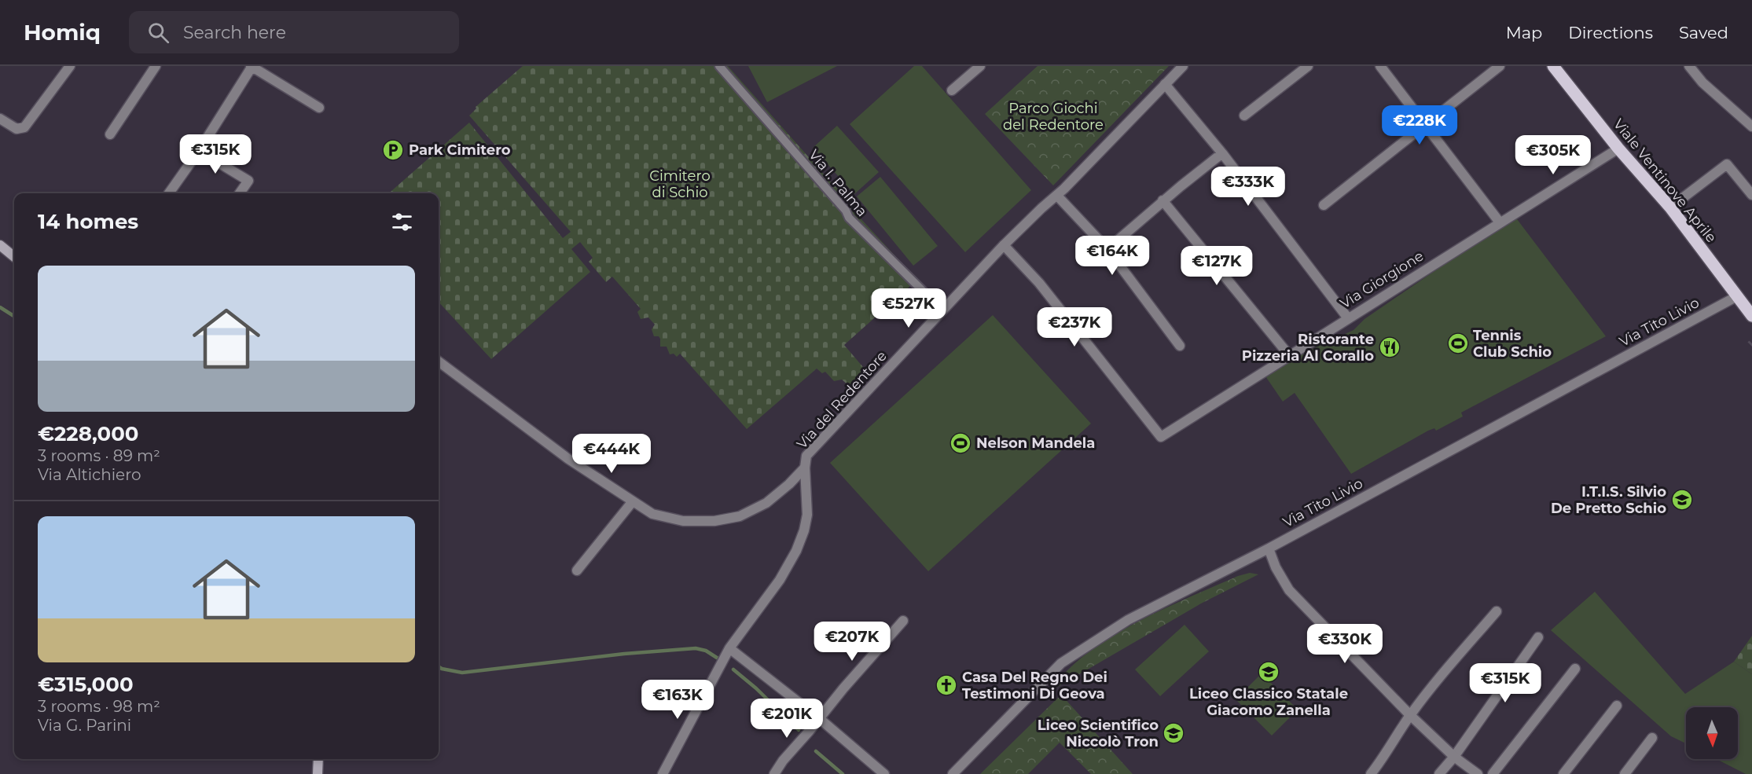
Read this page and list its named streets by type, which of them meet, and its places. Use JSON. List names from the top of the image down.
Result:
{
  "streets": {
    "main road": ["Viale Ventinove Aprile"],
    "street": [
      "Via I. Palma",
      "Via Giorgione",
      "Via Tito Livio",
      "Via del Redentore"
    ]
  },
  "crossings": [
    ["Viale Ventinove Aprile", "Via Giorgione"],
    ["Viale Ventinove Aprile", "Via Tito Livio"],
    ["Via I. Palma", "Via del Redentore"],
    ["Via Giorgione", "Via del Redentore"]
  ],
  "parks": ["Parco Giochi del Redentore", "Cimitero di Schio"],
  "places": {
    "parking": ["Park Cimitero"],
    "sports": ["Tennis Club Schio", "Nelson Mandela"],
    "restaurant": ["Ristorante Pizzeria Al Corallo"],
    "school or university": ["I.T.I.S. Silvio De Pretto Schio", "Liceo Classico Statale Giacomo Zanella", "Liceo Scientifico Niccolò Tron"],
    "church": ["Casa Del Regno Dei Testimoni Di Geova"]
  },
  "north": "bottom",
  "page": {
    "header": "Homiq",
    "search": "Search here",
    "nav": ["Map", "Directions", "Saved"],
    "price": [
      "€228K",
      "€315K",
      "€305K",
      "€333K",
      "€164K",
      "€127K",
      "€527K",
      "€237K",
      "€444K",
      "€207K",
      "€330K",
      "€315K",
      "€163K",
      "€201K"
    ],
    "heading": "14 homes",
    "list": [
      {
        "name": "€228,000",
        "note": "3 rooms · 89 m² · Via Altichiero"
      },
      {
        "name": "€315,000",
        "note": "3 rooms · 98 m² · Via G. Parini"
      }
    ]
  }
}
